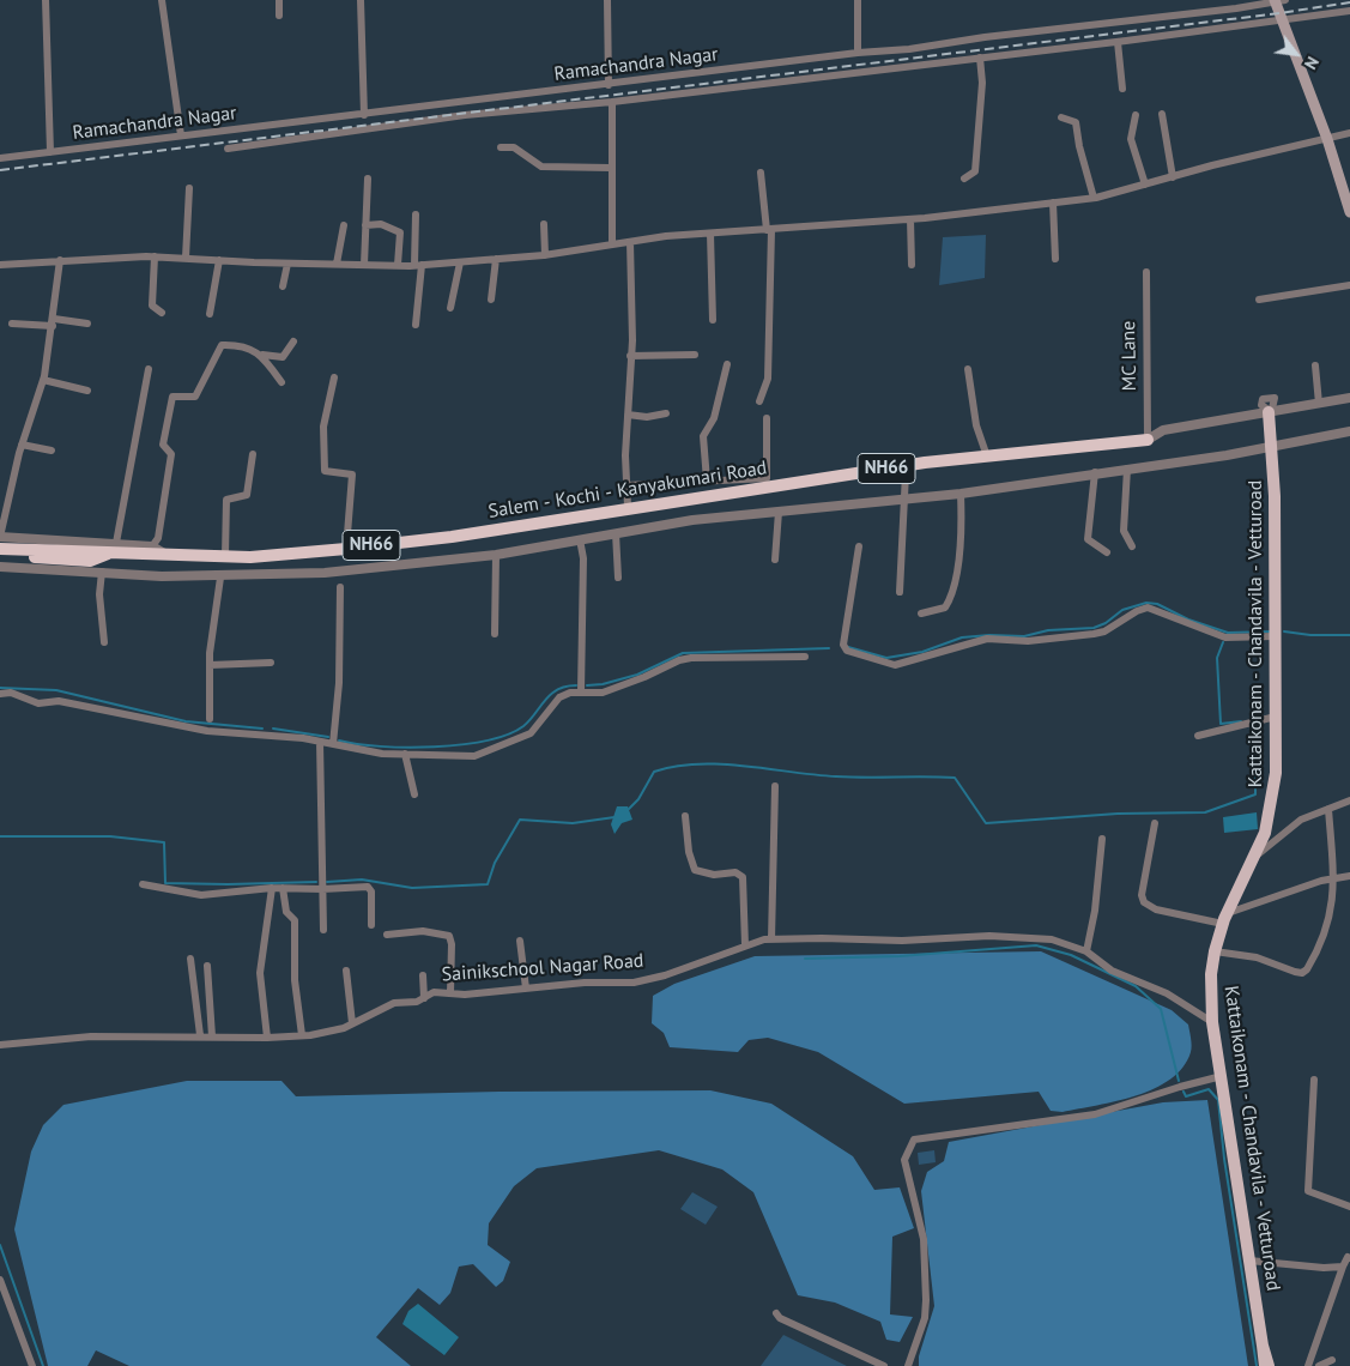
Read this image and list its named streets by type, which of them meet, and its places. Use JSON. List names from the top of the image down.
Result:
{
  "streets": {
    "highway": ["NH66", "Salem - Kochi - Kanyakumari Road"],
    "main road": ["Kattaikonam - Chandavila - Vetturoad"],
    "street": ["Ramachandra Nagar", "MC Lane", "Sainikschool Nagar Road"]
  },
  "crossings": [
    ["MC Lane", "Salem - Kochi - Kanyakumari Road"],
    ["Kattaikonam - Chandavila - Vetturoad", "Sainikschool Nagar Road"]
  ],
  "north": "bottom right"
}
